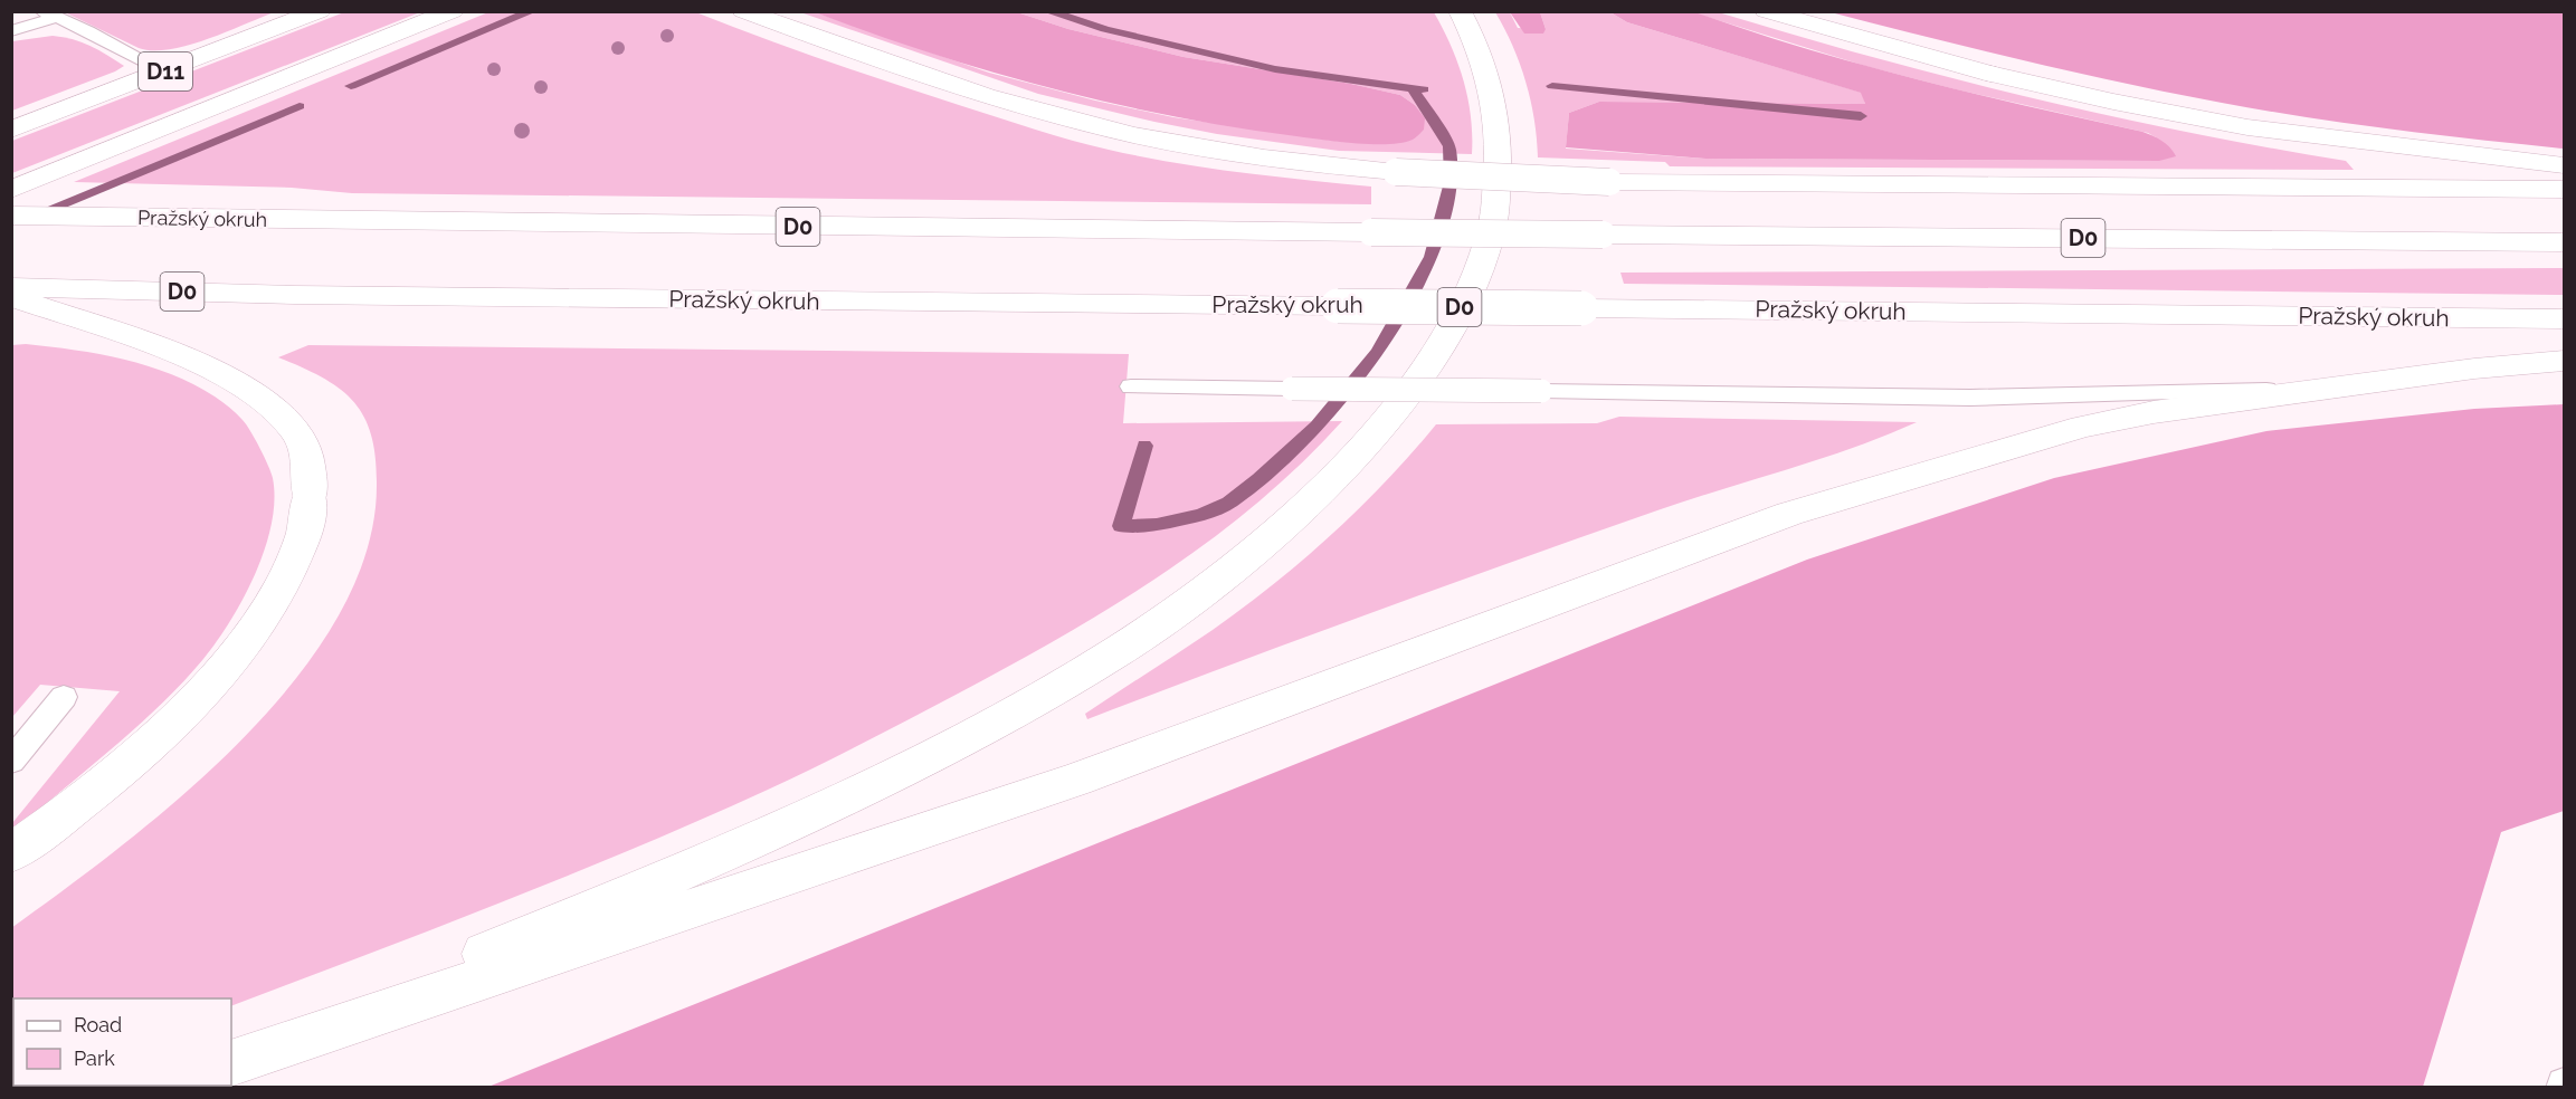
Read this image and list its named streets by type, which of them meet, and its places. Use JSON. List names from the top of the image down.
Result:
{
  "streets": {
    "main road": ["D11", "Pražský okruh", "D0"]
  },
  "legend": ["Road", "Park"]
}
